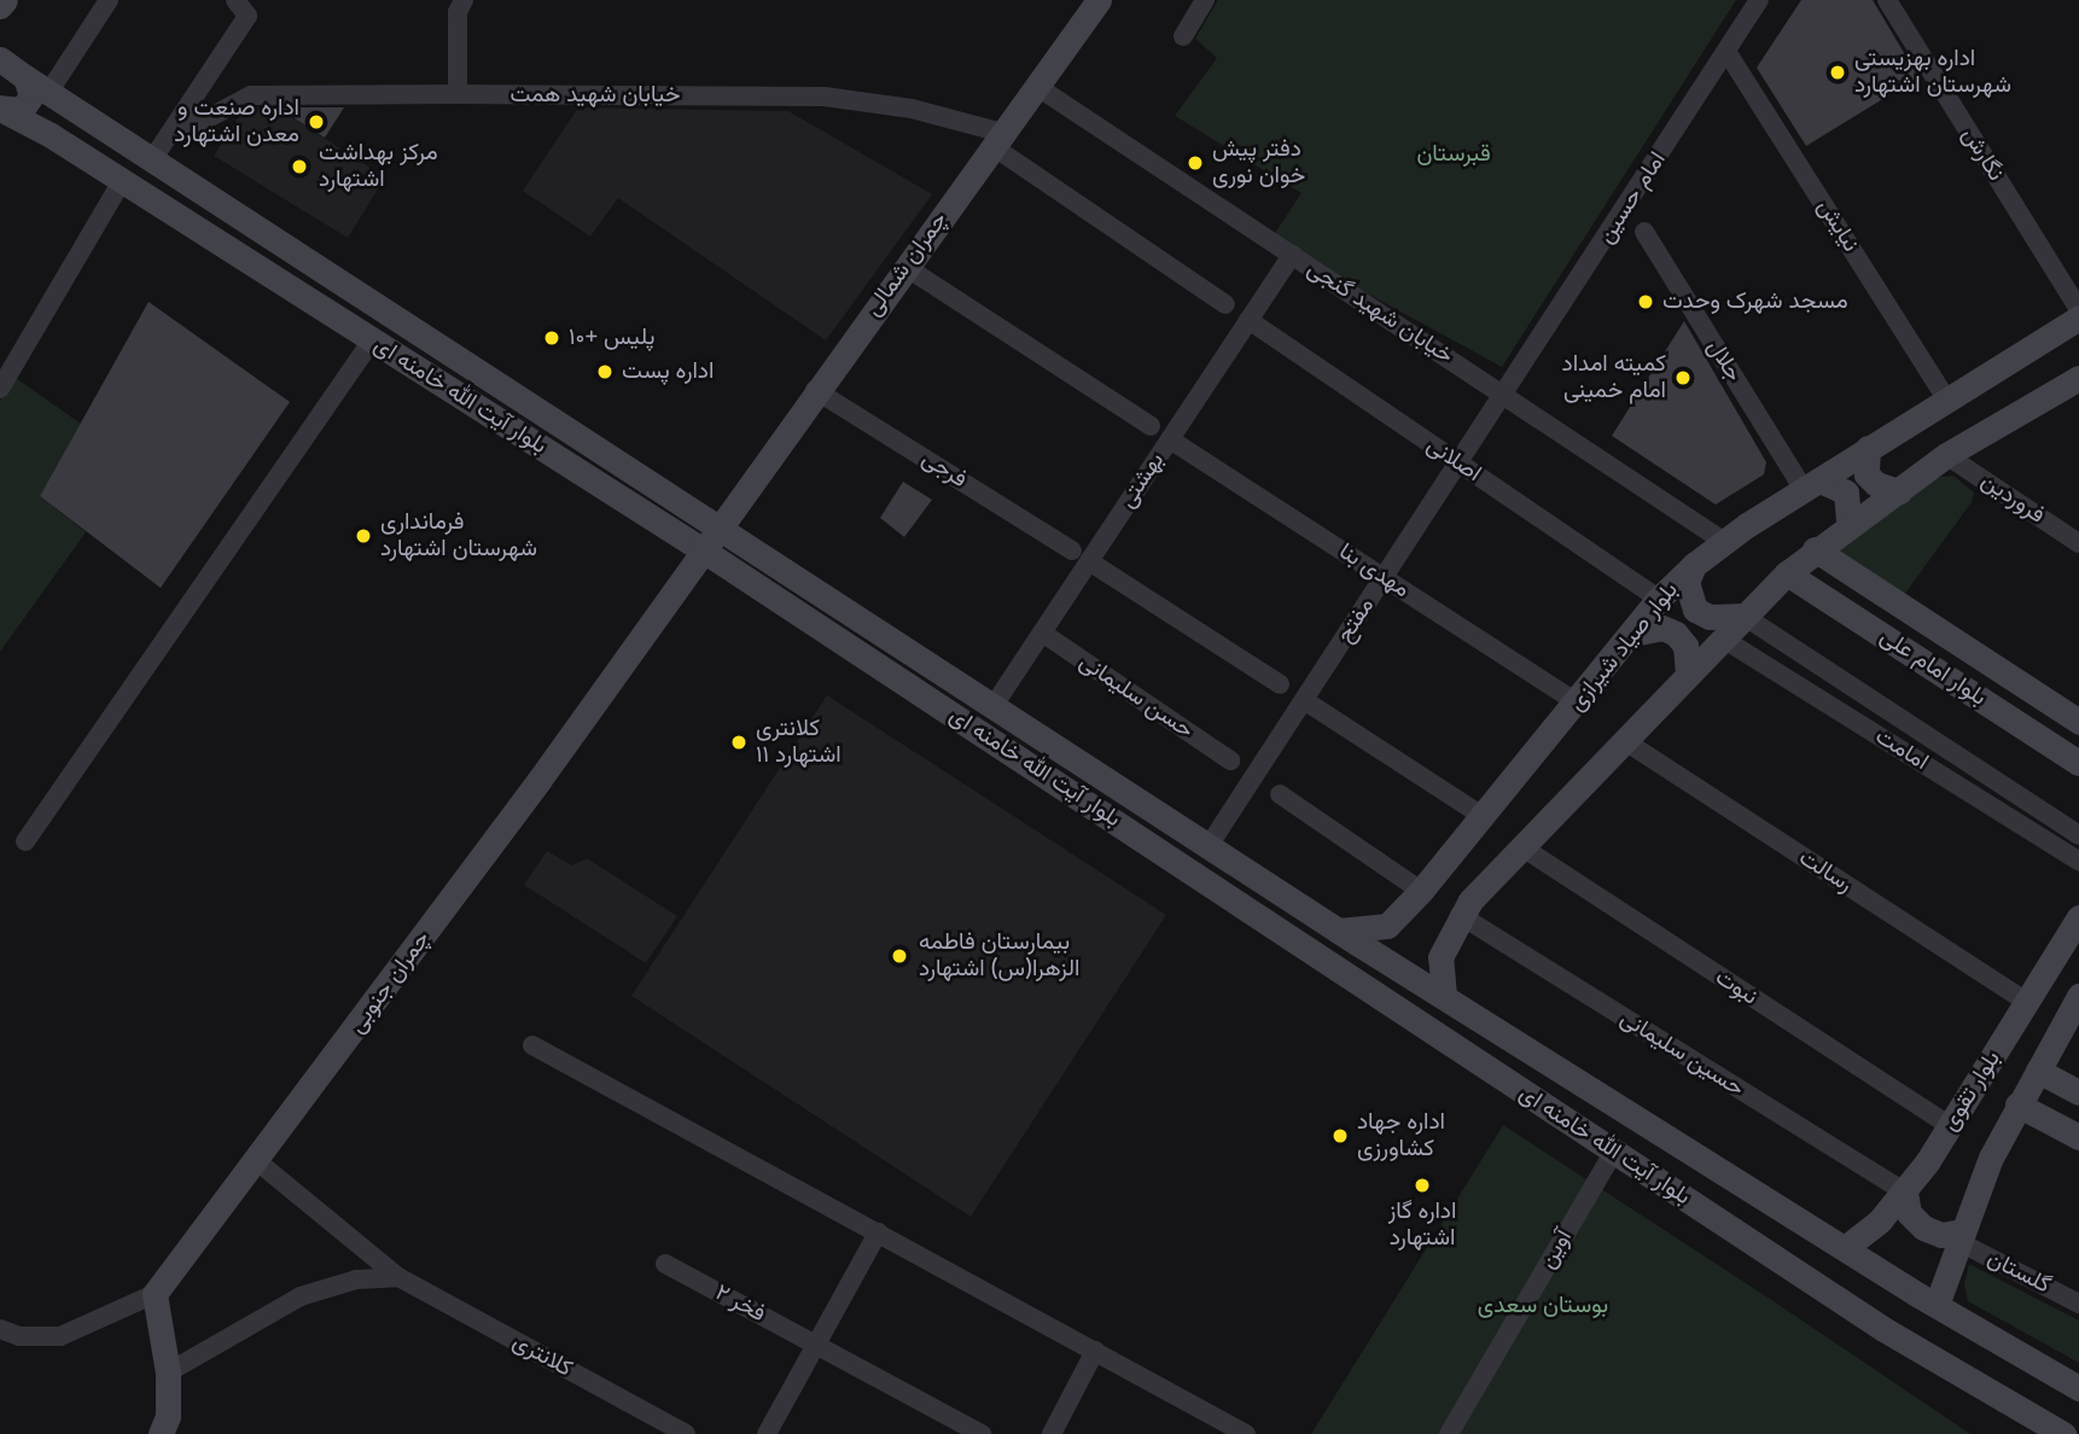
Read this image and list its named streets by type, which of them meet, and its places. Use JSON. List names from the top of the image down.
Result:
{
  "streets": {
    "street": [
      "خیابان شهید همت",
      "نگارش",
      "امام حسین",
      "نیایش",
      "چمران شمالی",
      "خیابان شهید گنجی",
      "جلال",
      "بلوار آیت الله خامنه ای",
      "اصلانی",
      "فرجی",
      "بهشتی",
      "فروردین",
      "مهدی بنا",
      "مفتح",
      "بلوار صیاد شیرازی",
      "بلوار امام علی",
      "حسن سلیمانی",
      "امامت",
      "رسالت",
      "چمران جنوبی",
      "نبوت",
      "حسین سلیمانی",
      "بلوار تقوی",
      "آوین",
      "گلستان",
      "فخر ۲",
      "کلانتری"
    ]
  },
  "crossings": [
    ["خیابان شهید همت", "چمران شمالی"],
    ["امام حسین", "نیایش"],
    ["امام حسین", "خیابان شهید گنجی"],
    ["امام حسین", "مفتح"],
    ["نیایش", "بلوار صیاد شیرازی"],
    ["چمران شمالی", "خیابان شهید گنجی"],
    ["چمران شمالی", "بلوار آیت الله خامنه ای"],
    ["چمران شمالی", "فرجی"],
    ["چمران شمالی", "چمران جنوبی"],
    ["خیابان شهید گنجی", "بهشتی"],
    ["خیابان شهید گنجی", "مفتح"],
    ["خیابان شهید گنجی", "بلوار صیاد شیرازی"],
    ["جلال", "بلوار صیاد شیرازی"],
    ["بلوار آیت الله خامنه ای", "بهشتی"],
    ["بلوار آیت الله خامنه ای", "مفتح"],
    ["بلوار آیت الله خامنه ای", "بلوار صیاد شیرازی"],
    ["بلوار آیت الله خامنه ای", "چمران جنوبی"],
    ["بلوار آیت الله خامنه ای", "بلوار تقوی"],
    ["بلوار آیت الله خامنه ای", "آوین"],
    ["اصلانی", "بهشتی"],
    ["اصلانی", "مفتح"],
    ["اصلانی", "بلوار صیاد شیرازی"],
    ["فرجی", "بهشتی"],
    ["بهشتی", "مهدی بنا"],
    ["بهشتی", "حسن سلیمانی"],
    ["مهدی بنا", "مفتح"],
    ["مهدی بنا", "بلوار صیاد شیرازی"],
    ["رسالت", "بلوار تقوی"],
    ["چمران جنوبی", "کلانتری"],
    ["نبوت", "بلوار تقوی"],
    ["حسین سلیمانی", "بلوار تقوی"],
    ["بلوار تقوی", "گلستان"]
  ],
  "parks": ["قبرستان", "بوستان سعدی"],
  "places": [
    "اداره بهزیستی شهرستان اشتهارد",
    "اداره صنعت و معدن اشتهارد",
    "دفتر پیش خوان نوری",
    "مرکز بهداشت اشتهارد",
    "مسجد شهرک وحدت",
    "پلیس +۱۰",
    "اداره پست",
    "کمیته امداد امام خمینی",
    "فرمانداری شهرستان اشتهارد",
    "کلانتری ۱۱ اشتهارد",
    "بیمارستان فاطمه الزهرا(س) اشتهارد",
    "اداره جهاد کشاورزی",
    "اداره گاز اشتهارد"
  ]
}
